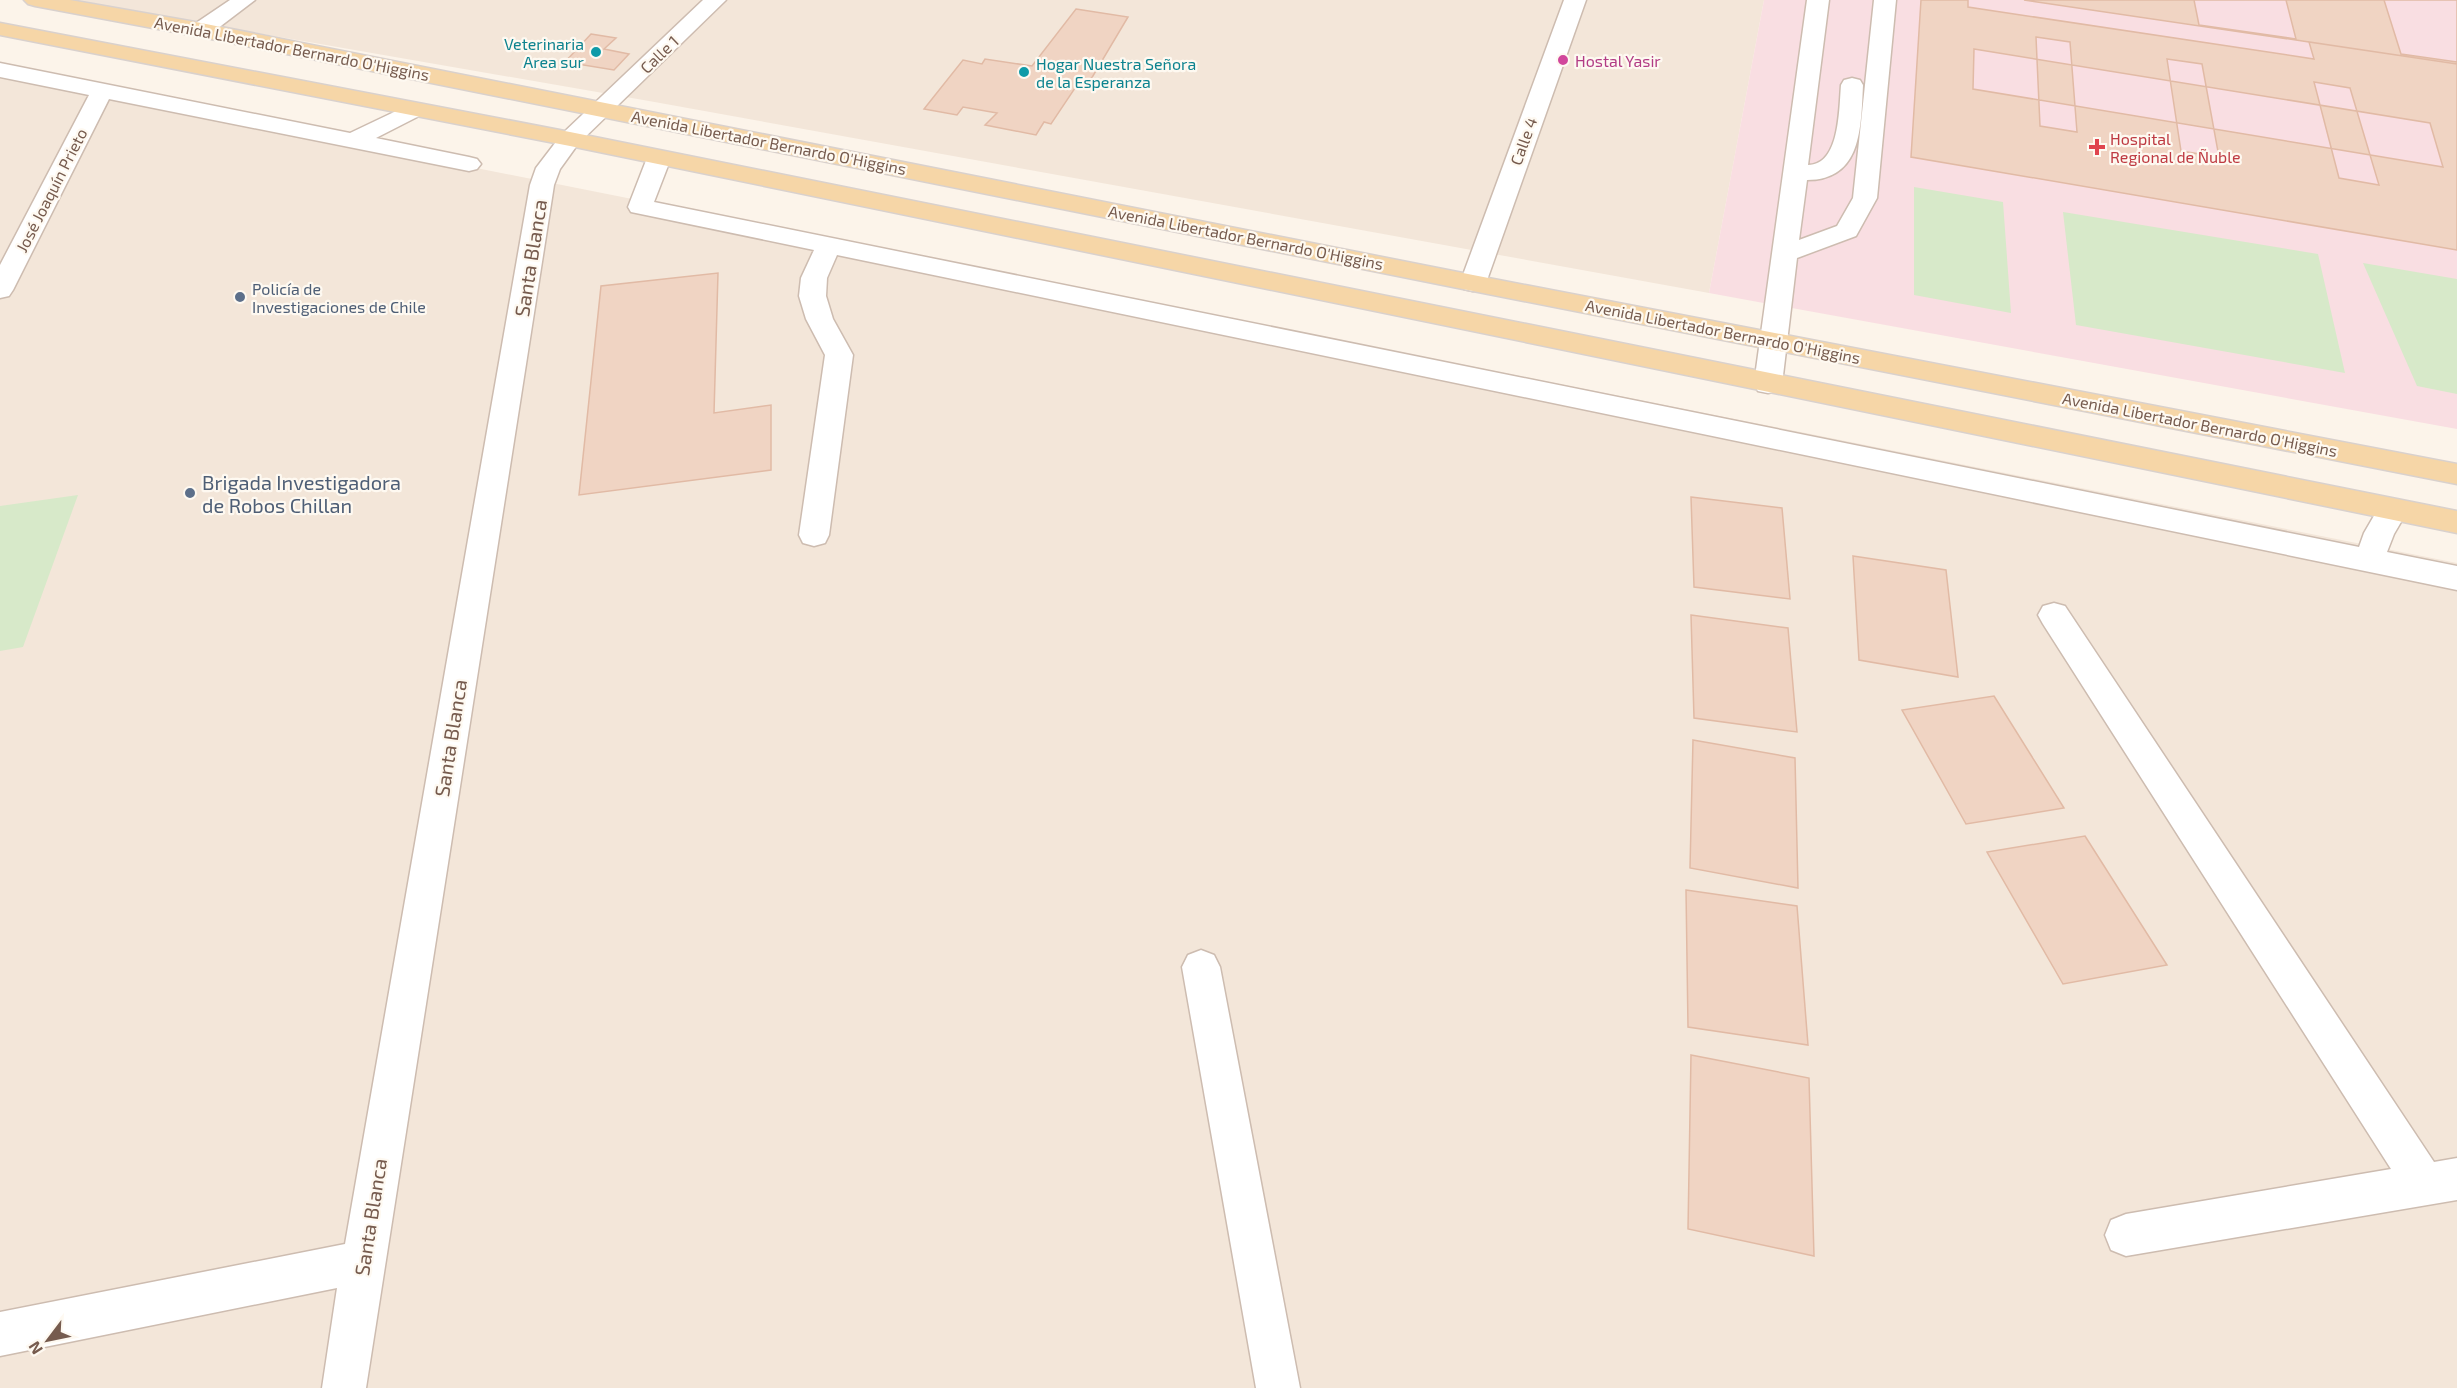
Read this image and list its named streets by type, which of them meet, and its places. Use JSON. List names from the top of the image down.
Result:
{
  "streets": {
    "main road": ["Avenida Libertador Bernardo O'Higgins"],
    "street": [
      "Calle 1",
      "Calle 4",
      "José Joaquín Prieto",
      "Santa Blanca"
    ]
  },
  "crossings": [
    ["Avenida Libertador Bernardo O'Higgins", "Calle 1"],
    ["Avenida Libertador Bernardo O'Higgins", "Calle 4"],
    ["Avenida Libertador Bernardo O'Higgins", "Santa Blanca"],
    ["Calle 1", "Santa Blanca"]
  ],
  "places": {
    "other": [
      "Veterinaria Area sur",
      "Hostal Yasir",
      "Hogar Nuestra Señora de la Esperanza",
      "Policía de Investigaciones de Chile",
      "Brigada Investigadora de Robos Chillan"
    ],
    "health": ["Hospital Regional de Ñuble"]
  },
  "north": "bottom left"
}
